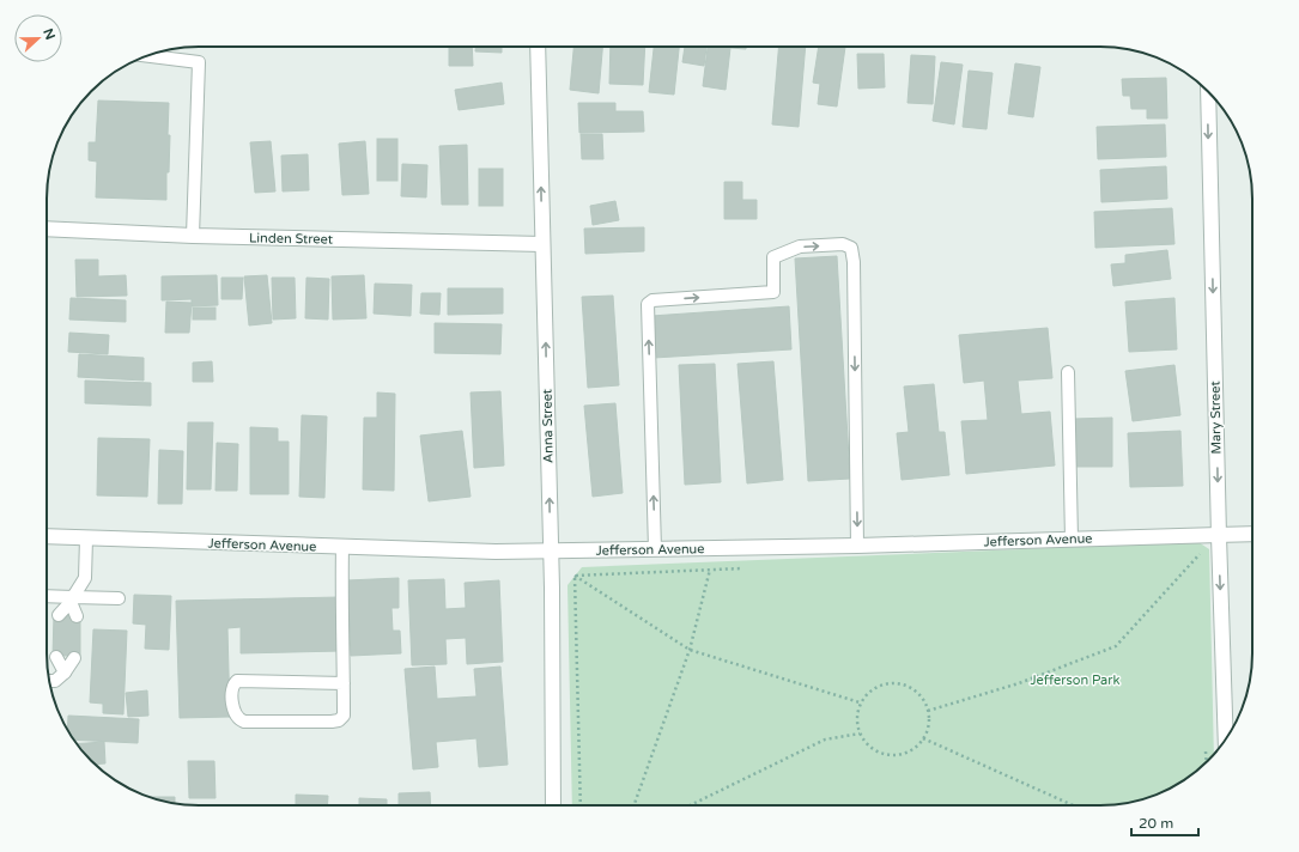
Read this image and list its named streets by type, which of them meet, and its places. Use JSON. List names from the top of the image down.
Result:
{
  "streets": {
    "street": [
      "Linden Street",
      "Mary Street",
      "Anna Street",
      "Jefferson Avenue"
    ]
  },
  "crossings": [
    ["Linden Street", "Anna Street"],
    ["Mary Street", "Jefferson Avenue"],
    ["Anna Street", "Jefferson Avenue"]
  ],
  "one_way": ["Mary Street", "Anna Street"],
  "parks": ["Jefferson Park"],
  "scale_bar": "20 m",
  "north": "right"
}
